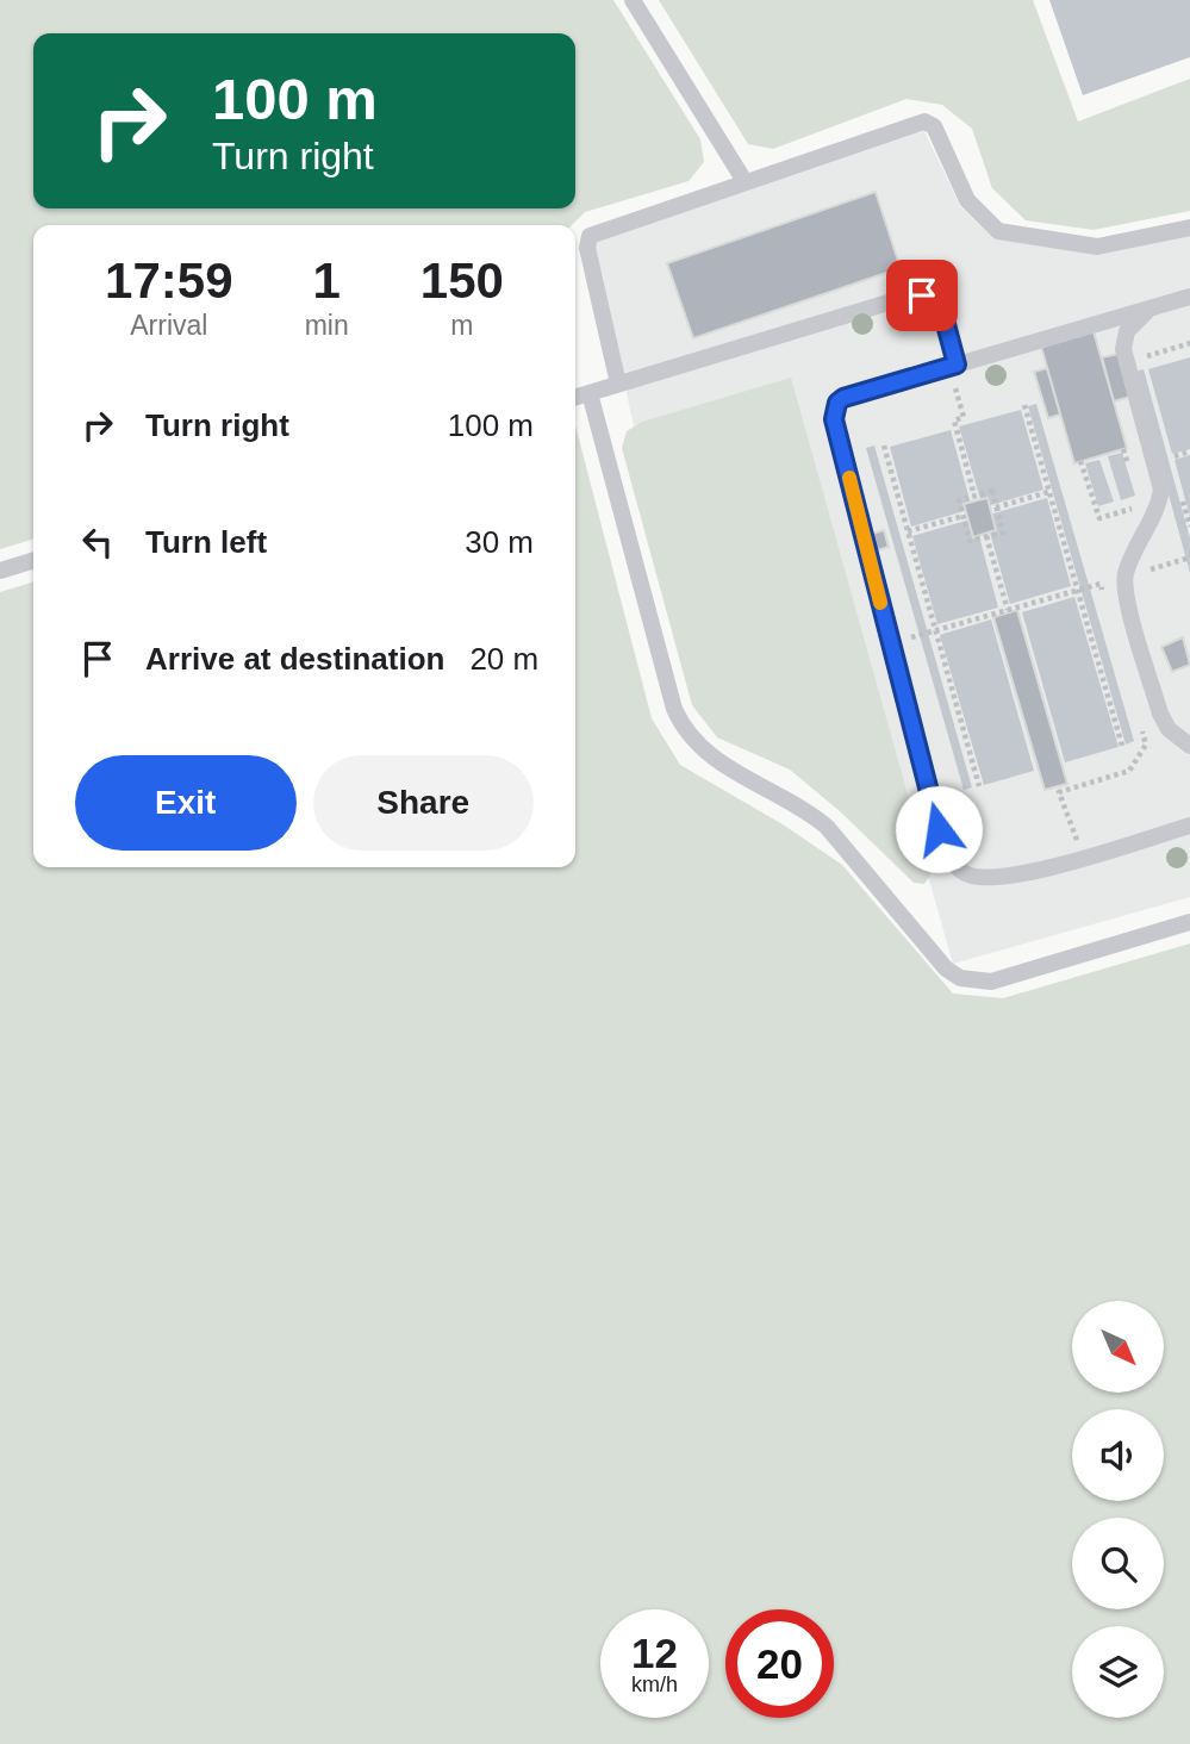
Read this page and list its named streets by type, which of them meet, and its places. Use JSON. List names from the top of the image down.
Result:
{
  "north": "bottom right",
  "page": {
    "turn": ["100 m", "Turn right"],
    "eta": [
      "17:59",
      "Arrival",
      "1",
      "min",
      "150",
      "m"
    ],
    "list": [
      {
        "name": "Turn right",
        "value": "100 m"
      },
      {
        "name": "Turn left",
        "value": "30 m"
      },
      {
        "name": "Arrive at destination",
        "value": "20 m"
      }
    ],
    "buttons": ["Exit", "Share"],
    "speed": "12 km/h",
    "limit": "20"
  }
}
